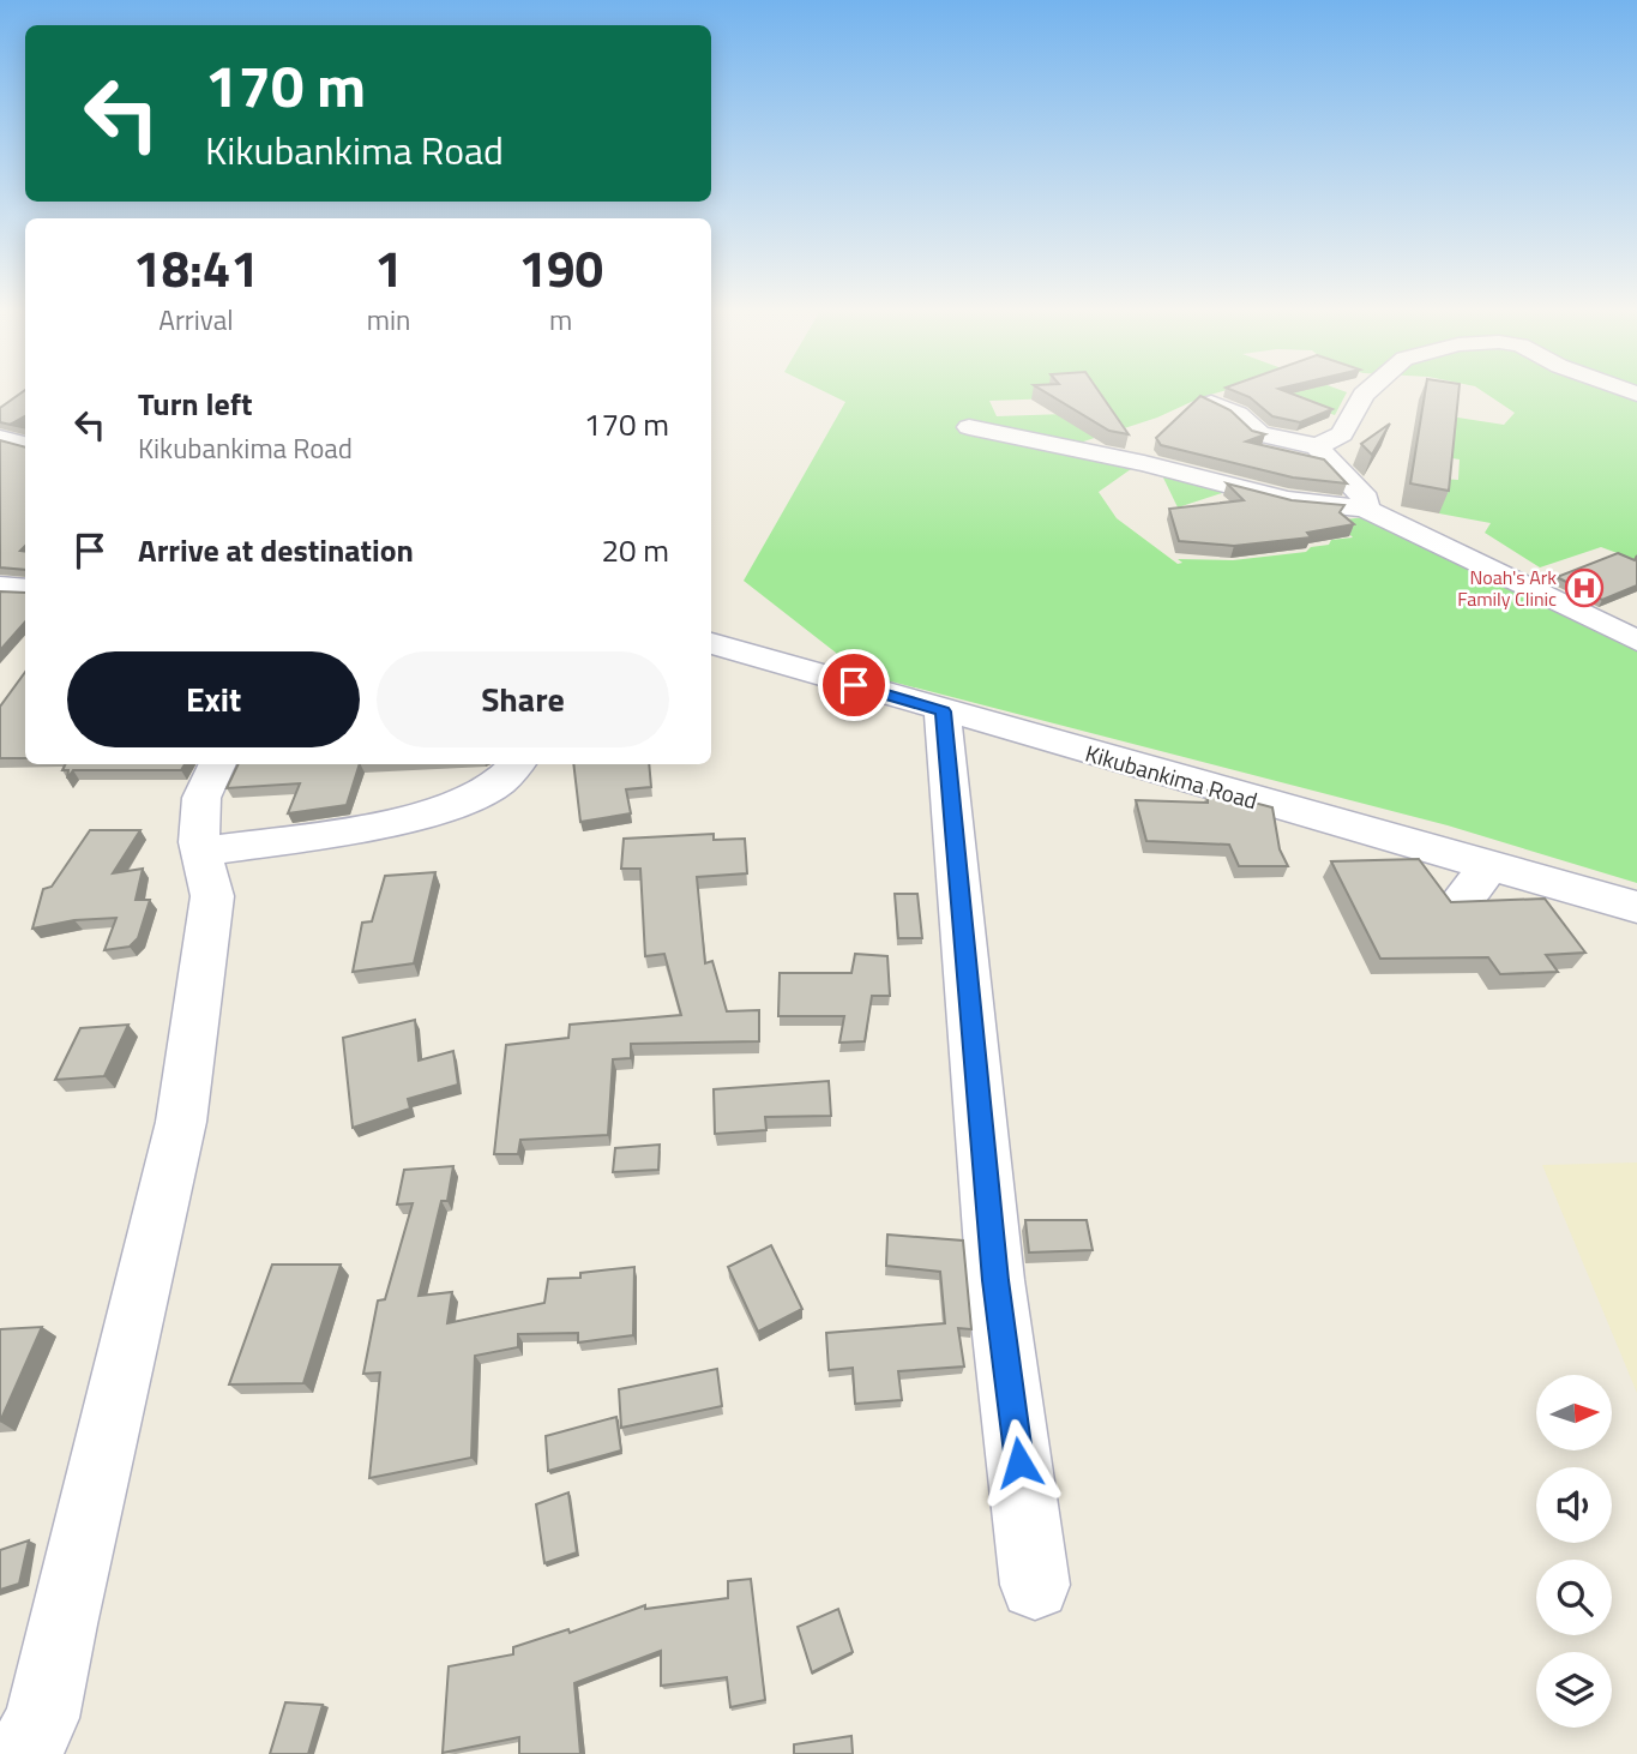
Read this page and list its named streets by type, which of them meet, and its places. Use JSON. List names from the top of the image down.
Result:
{
  "streets": {
    "street": ["Kikubankima Road"]
  },
  "places": {
    "hospital": ["Noah's Ark Family Clinic"]
  },
  "north": "right",
  "page": {
    "turn": ["170 m", "Kikubankima Road"],
    "eta": [
      "18:41",
      "Arrival",
      "1",
      "min",
      "190",
      "m"
    ],
    "list": [
      {
        "name": "Turn left",
        "note": "Kikubankima Road",
        "value": "170 m"
      },
      {
        "name": "Arrive at destination",
        "value": "20 m"
      }
    ],
    "buttons": ["Exit", "Share"]
  }
}
